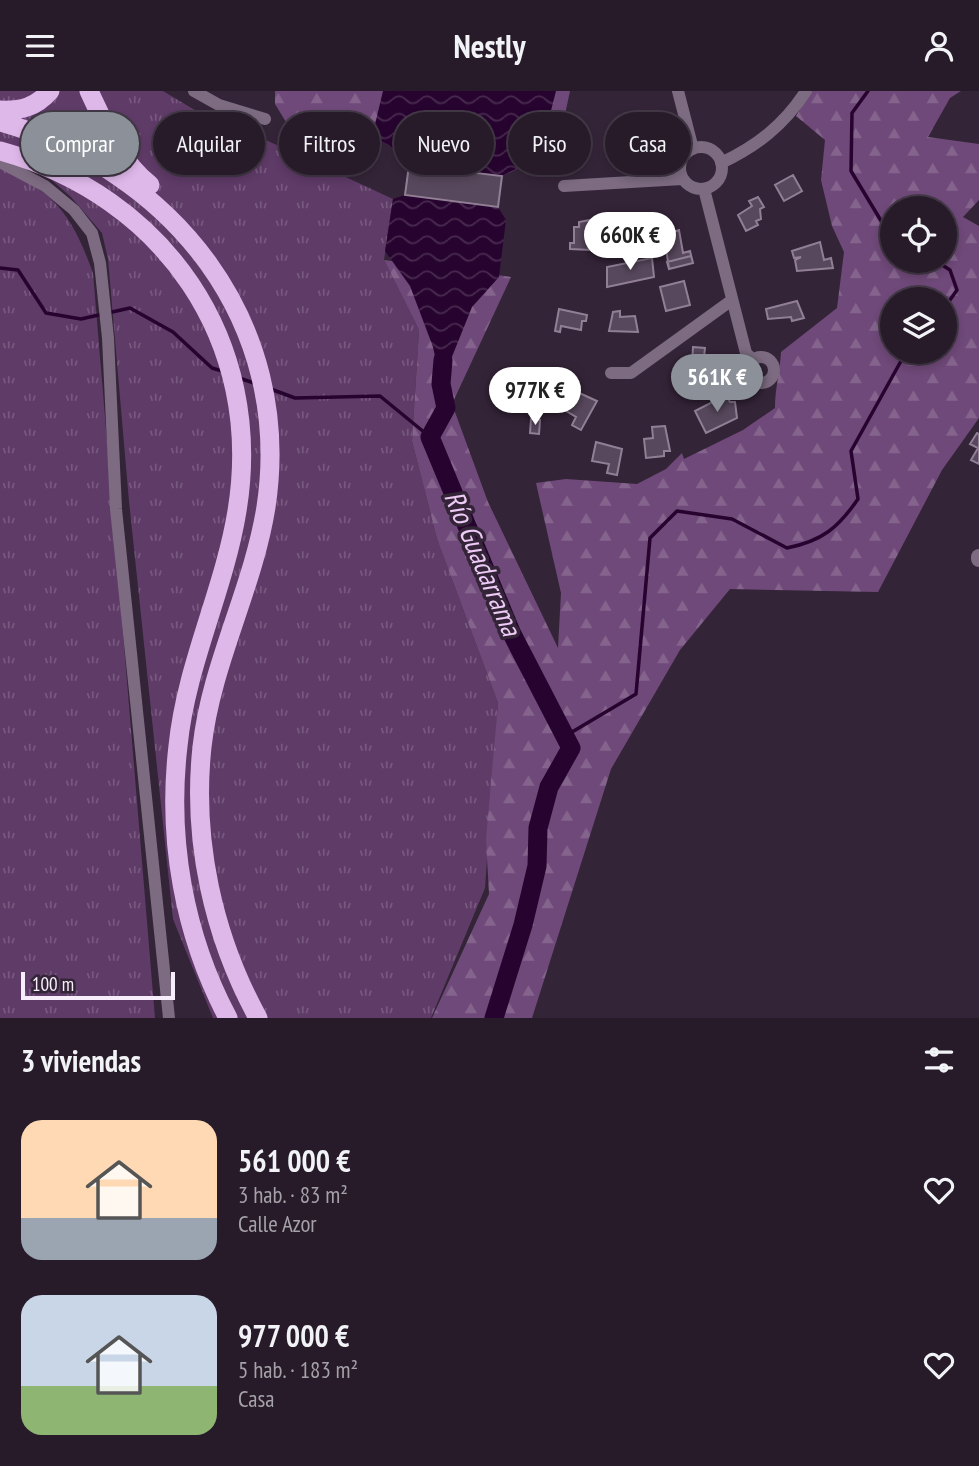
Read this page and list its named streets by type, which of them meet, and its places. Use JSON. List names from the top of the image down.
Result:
{
  "water": ["Río Guadarrama"],
  "scale_bar": "100 m",
  "page": {
    "header": "Nestly",
    "chip": [
      "Comprar",
      "Alquilar",
      "Filtros",
      "Nuevo",
      "Piso",
      "Casa"
    ],
    "price": ["660K €", "561K €", "977K €"],
    "scale": "100 m",
    "heading": "3 viviendas",
    "list": [
      {
        "name": "561 000 €",
        "note": "3 hab. · 83 m² · Calle Azor"
      },
      {
        "name": "977 000 €",
        "note": "5 hab. · 183 m² · Casa"
      }
    ]
  }
}
